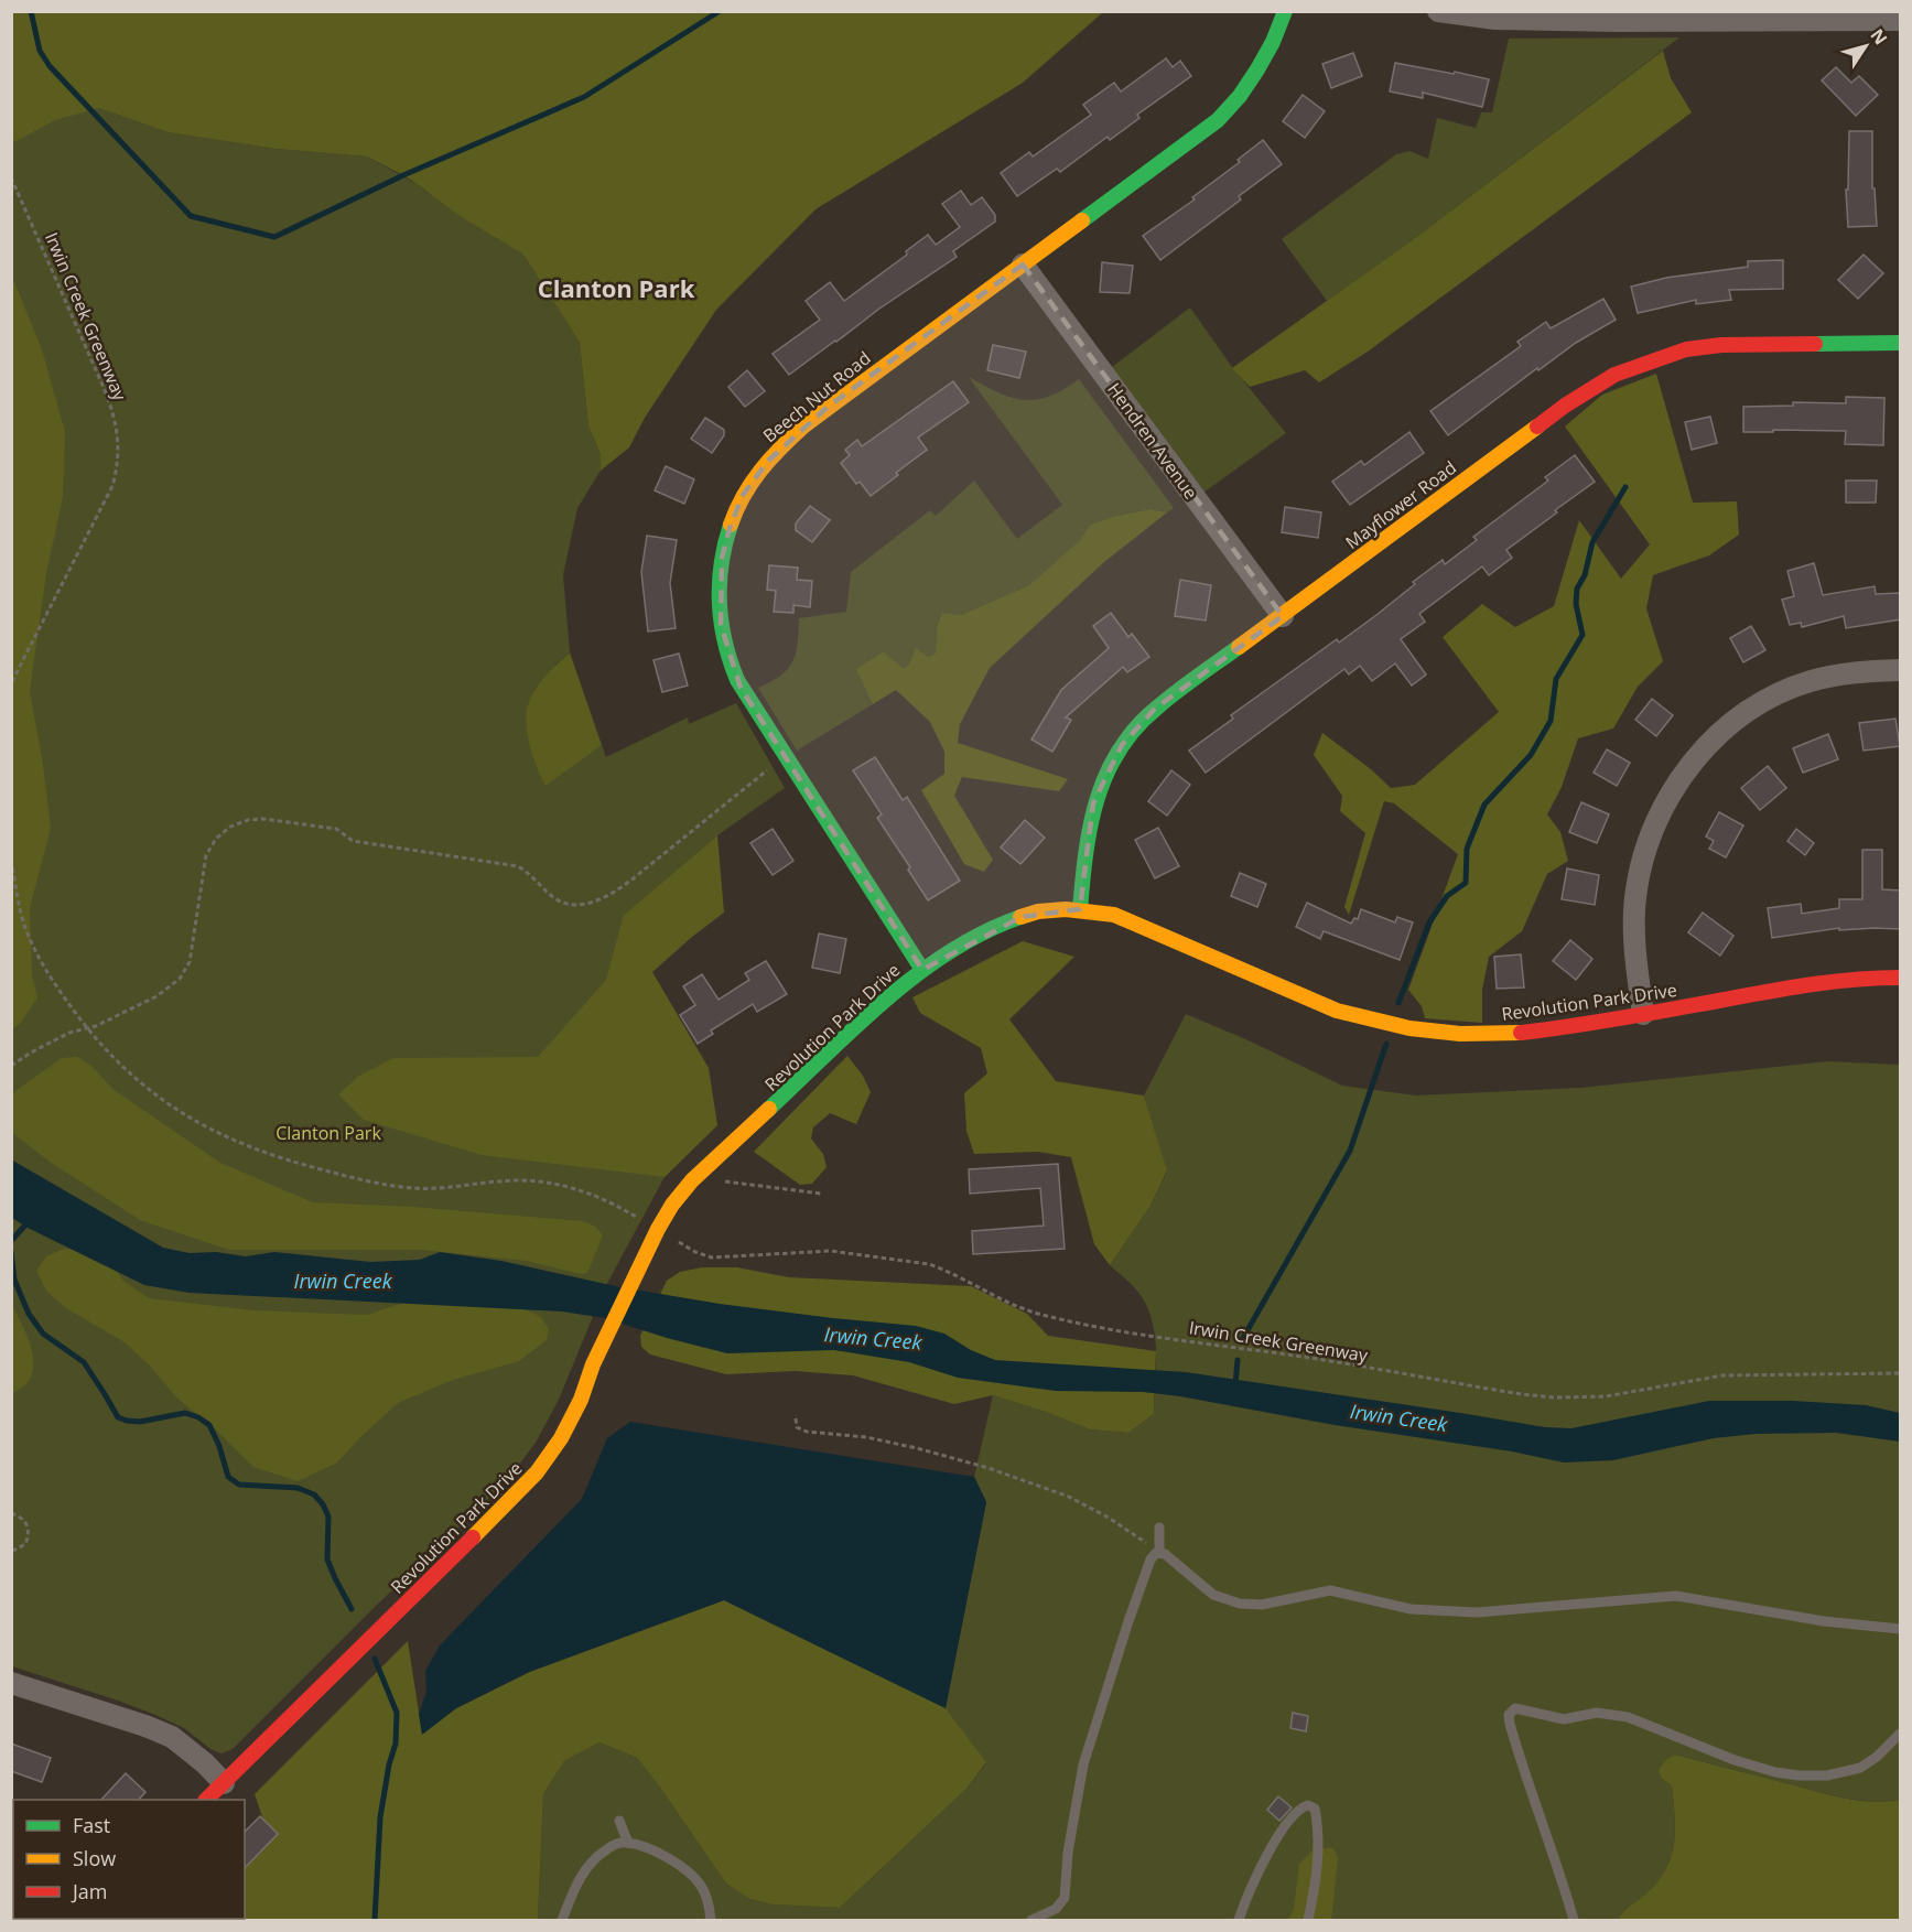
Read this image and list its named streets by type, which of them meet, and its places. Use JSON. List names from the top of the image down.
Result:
{
  "streets": {
    "street": [
      "Beech Nut Road",
      "Hendren Avenue",
      "Mayflower Road",
      "Revolution Park Drive"
    ],
    "path": ["Irwin Creek Greenway"]
  },
  "crossings": [
    ["Beech Nut Road", "Hendren Avenue"],
    ["Beech Nut Road", "Revolution Park Drive"],
    ["Hendren Avenue", "Mayflower Road"],
    ["Mayflower Road", "Revolution Park Drive"]
  ],
  "districts": ["Clanton Park"],
  "water": ["Irwin Creek"],
  "parks": ["Clanton Park"],
  "legend": ["Fast", "Slow", "Jam"],
  "north": "top right"
}
